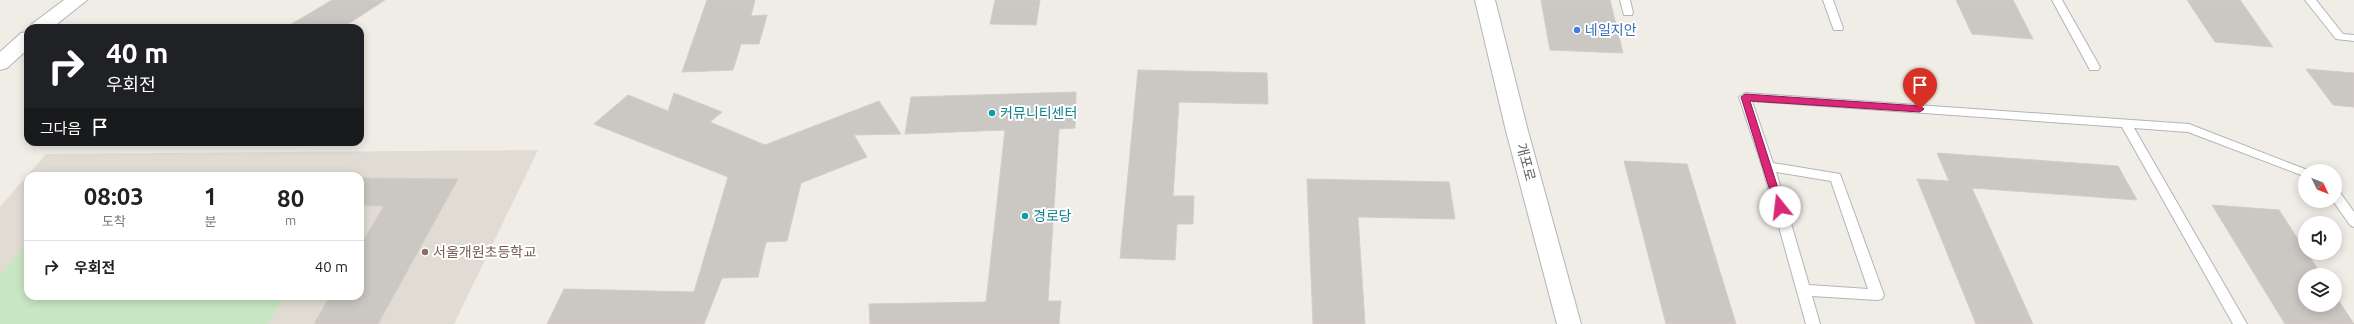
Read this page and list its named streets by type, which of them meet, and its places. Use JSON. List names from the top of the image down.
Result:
{
  "streets": {
    "street": ["개포로"]
  },
  "places": [
    "네일지안",
    "커뮤니티센터",
    "경로당",
    "서울개원초등학교"
  ],
  "north": "bottom right",
  "page": {
    "turn": ["40 m", "우회전"],
    "then": "그다음",
    "eta": [
      "08:03",
      "도착",
      "1",
      "분",
      "80",
      "m"
    ],
    "list": [
      {
        "name": "우회전",
        "value": "40 m"
      }
    ]
  }
}
